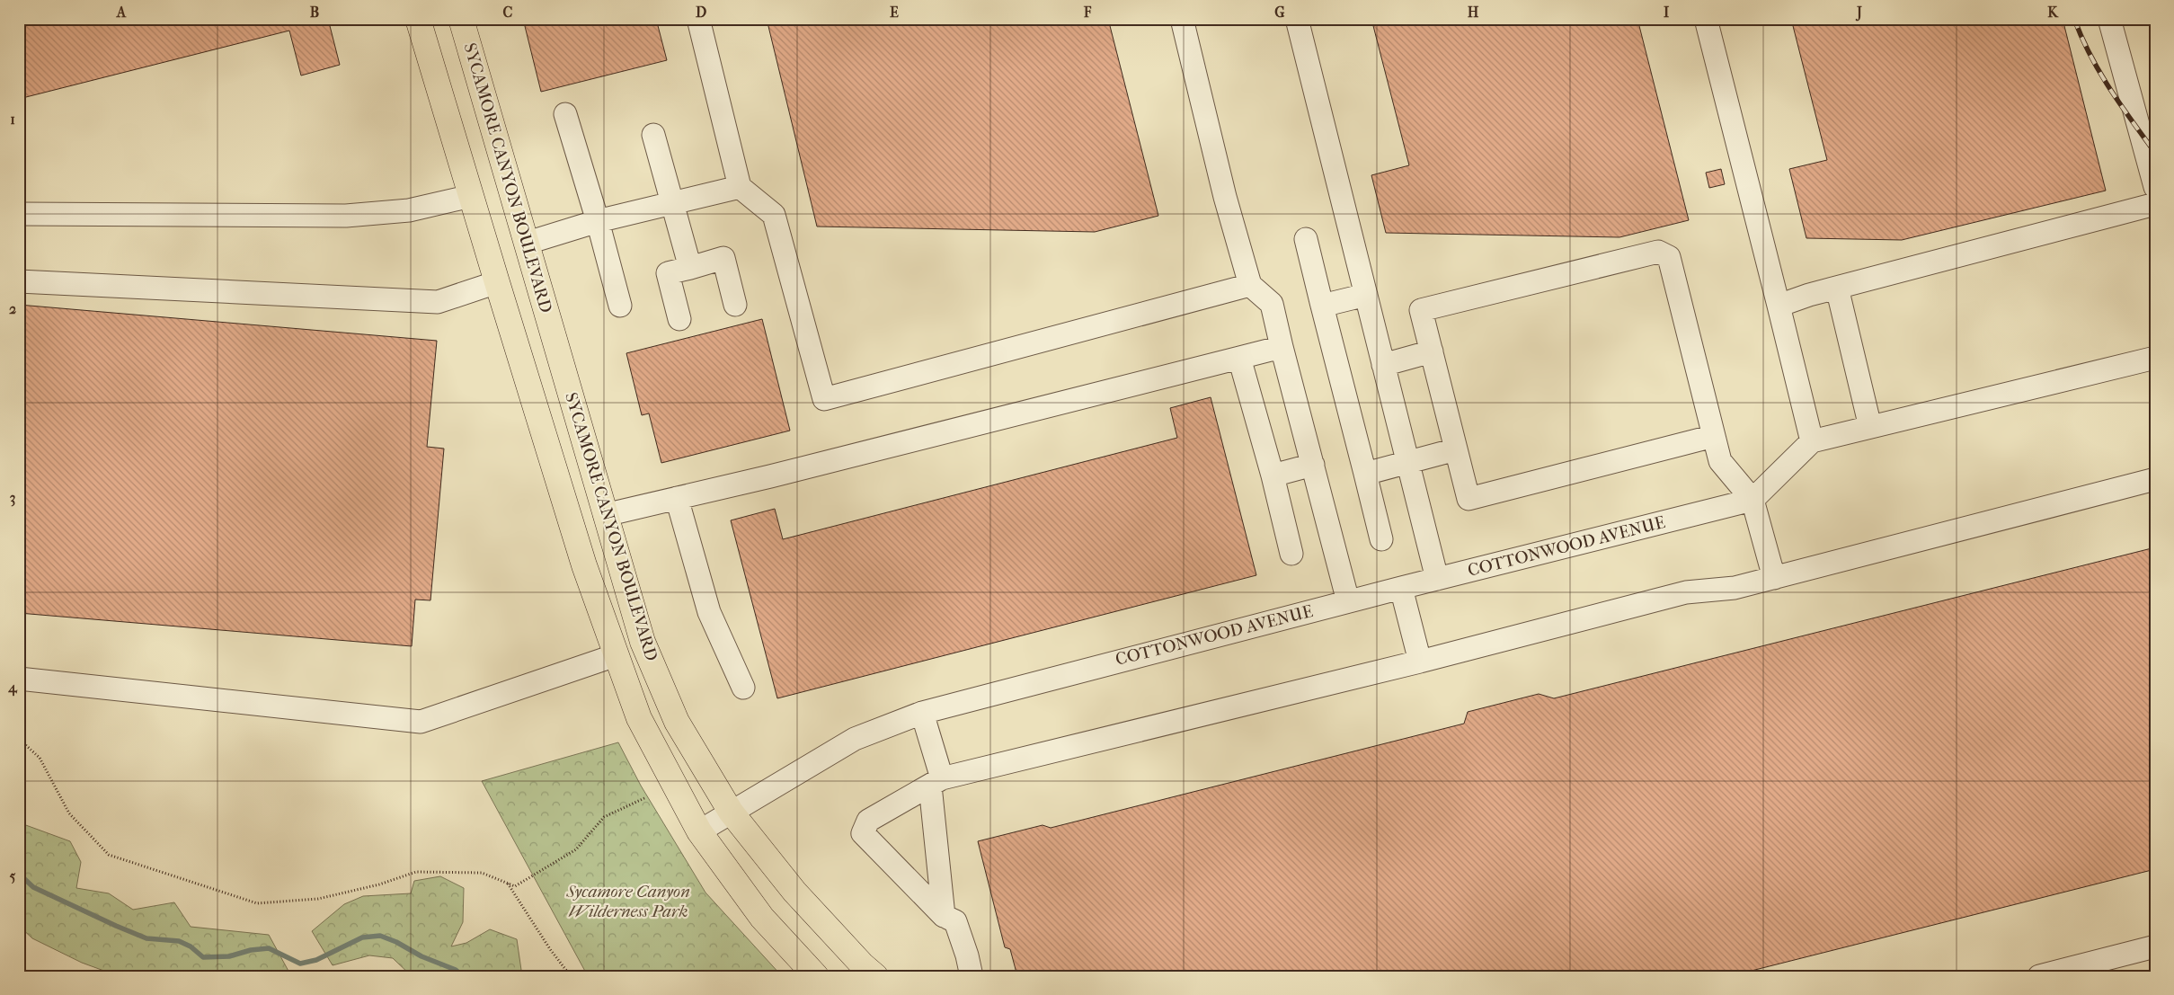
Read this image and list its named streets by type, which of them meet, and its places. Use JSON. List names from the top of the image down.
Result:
{
  "streets": {
    "main road": ["SYCAMORE CANYON BOULEVARD"],
    "street": ["COTTONWOOD AVENUE"]
  },
  "crossings": [
    ["SYCAMORE CANYON BOULEVARD", "COTTONWOOD AVENUE"]
  ],
  "parks": ["Sycamore Canyon Wilderness Park"],
  "grid": {
    "columns": [
      "A",
      "B",
      "C",
      "D",
      "E",
      "F",
      "G",
      "H",
      "I",
      "J",
      "K"
    ],
    "rows": [
      "1",
      "2",
      "3",
      "4",
      "5"
    ]
  }
}
